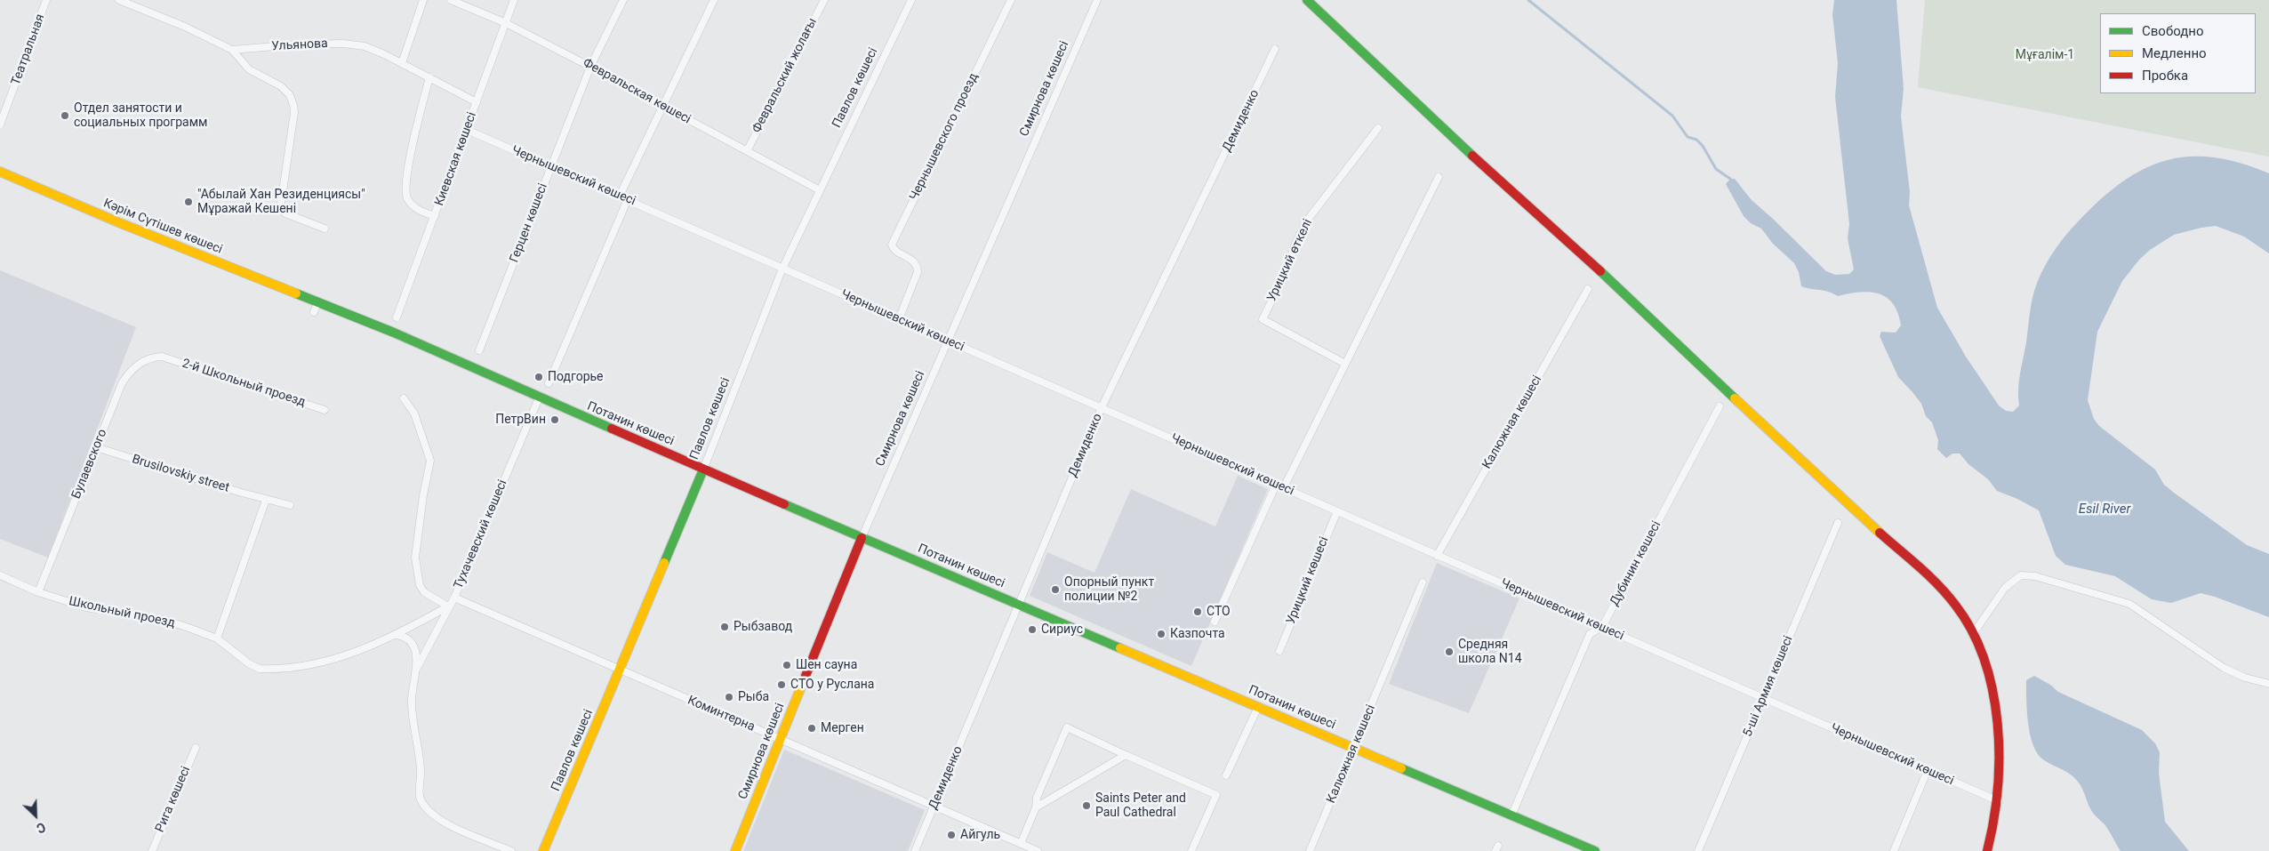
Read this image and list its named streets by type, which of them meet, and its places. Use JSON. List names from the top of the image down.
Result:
{
  "streets": {
    "main road": [
      "Павлов көшесі",
      "Смирнова көшесі",
      "Кәрім Сүтішев көшесі",
      "Потанин көшесі"
    ],
    "street": [
      "Ульянова",
      "Театральная",
      "Февральский жолағы",
      "Февральская көшесі",
      "Демиденко",
      "Чернышевского проезд",
      "Киевская көшесі",
      "Чернышевский көшесі",
      "Герцен көшесі",
      "Урицкий өткелі",
      "2-й Школьный проезд",
      "Калюжная көшесі",
      "Булаевского",
      "Brusilovskiy street",
      "Тухачевский көшесі",
      "Дубинин көшесі",
      "Урицкий көшесі",
      "Школьный проезд",
      "5-ші Армия көшесі",
      "Коминтерна",
      "Рига көшесі"
    ]
  },
  "crossings": [
    ["Ульянова", "Киевская көшесі"],
    ["Февральский жолағы", "Февральская көшесі"],
    ["Павлов көшесі", "Февральская көшесі"],
    ["Павлов көшесі", "Чернышевский көшесі"],
    ["Павлов көшесі", "Потанин көшесі"],
    ["Павлов көшесі", "Коминтерна"],
    ["Смирнова көшесі", "Чернышевский көшесі"],
    ["Смирнова көшесі", "Потанин көшесі"],
    ["Смирнова көшесі", "Коминтерна"],
    ["Февральская көшесі", "Киевская көшесі"],
    ["Февральская көшесі", "Герцен көшесі"],
    ["Демиденко", "Чернышевский көшесі"],
    ["Демиденко", "Потанин көшесі"],
    ["Демиденко", "Коминтерна"],
    ["Чернышевского проезд", "Чернышевский көшесі"],
    ["Киевская көшесі", "Чернышевский көшесі"],
    ["Чернышевский көшесі", "Герцен көшесі"],
    ["Чернышевский көшесі", "Калюжная көшесі"],
    ["Чернышевский көшесі", "Дубинин көшесі"],
    ["Чернышевский көшесі", "Урицкий көшесі"],
    ["Чернышевский көшесі", "5-ші Армия көшесі"],
    ["Кәрім Сүтішев көшесі", "Потанин көшесі"],
    ["2-й Школьный проезд", "Булаевского"],
    ["Калюжная көшесі", "Потанин көшесі"],
    ["Потанин көшесі", "Тухачевский көшесі"],
    ["Потанин көшесі", "Дубинин көшесі"],
    ["Булаевского", "Brusilovskiy street"],
    ["Булаевского", "Школьный проезд"],
    ["Тухачевский көшесі", "Школьный проезд"],
    ["Тухачевский көшесі", "Коминтерна"]
  ],
  "water": ["Esil River"],
  "parks": ["Мұғалім-1"],
  "places": [
    "Отдел занятости и социальных программ",
    "\"Абылай Хан Резиденциясы\" Мұражай Кешені",
    "Подгорье",
    "ПетрВин",
    "Опорный пункт полиции №2",
    "СТО",
    "Рыбзавод",
    "Сириус",
    "Казпочта",
    "Средняя школа N14",
    "Шен сауна",
    "СТО у Руслана",
    "Рыба",
    "Мерген",
    "Saints Peter and Paul Cathedral",
    "Айгуль"
  ],
  "legend": ["Свободно", "Медленно", "Пробка"],
  "north": "bottom right"
}
